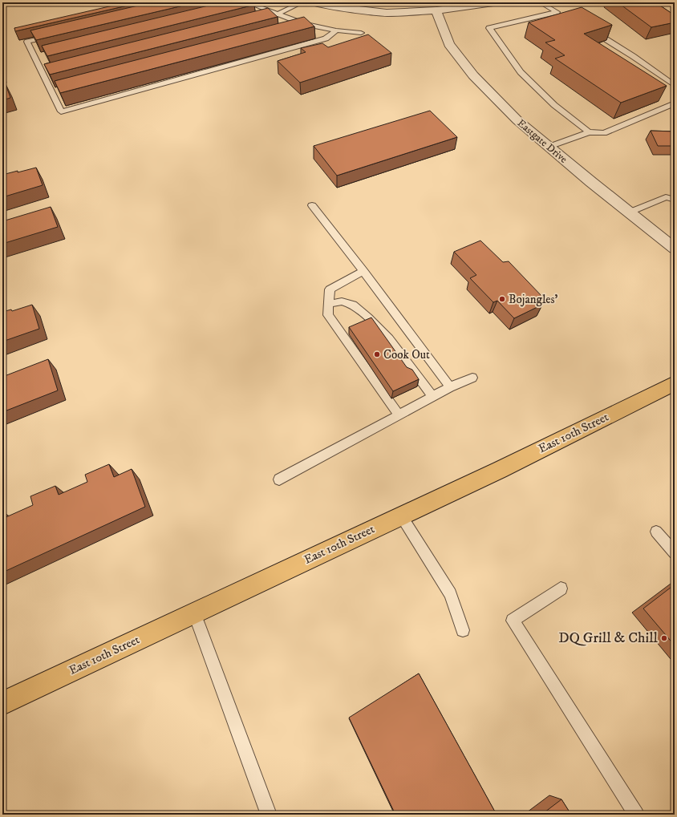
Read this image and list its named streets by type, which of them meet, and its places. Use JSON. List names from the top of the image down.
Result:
{
  "streets": {
    "main road": ["East 10th Street"],
    "street": ["Eastgate Drive"]
  },
  "places": ["Bojangles'", "Cook Out", "DQ Grill & Chill"]
}
